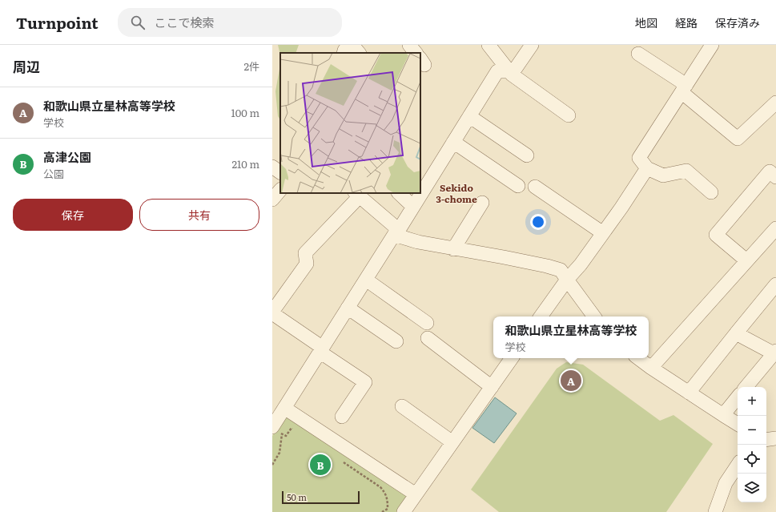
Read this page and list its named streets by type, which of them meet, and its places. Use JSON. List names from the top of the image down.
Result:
{
  "districts": ["Sekido 3-chome"],
  "scale_bar": "50 m",
  "page": {
    "header": "Turnpoint",
    "search": "ここで検索",
    "nav": ["地図", "経路", "保存済み"],
    "heading": ["周辺", "2件"],
    "list": [
      {
        "mark": "A",
        "name": "和歌山県立星林高等学校",
        "note": "学校",
        "value": "100 m"
      },
      {
        "mark": "B",
        "name": "高津公園",
        "note": "公園",
        "value": "210 m"
      }
    ],
    "buttons": ["保存", "共有"],
    "popup": ["和歌山県立星林高等学校", "学校"],
    "pins": ["A", "B"],
    "map_buttons": ["+", "−"],
    "scale": "50 m"
  }
}
